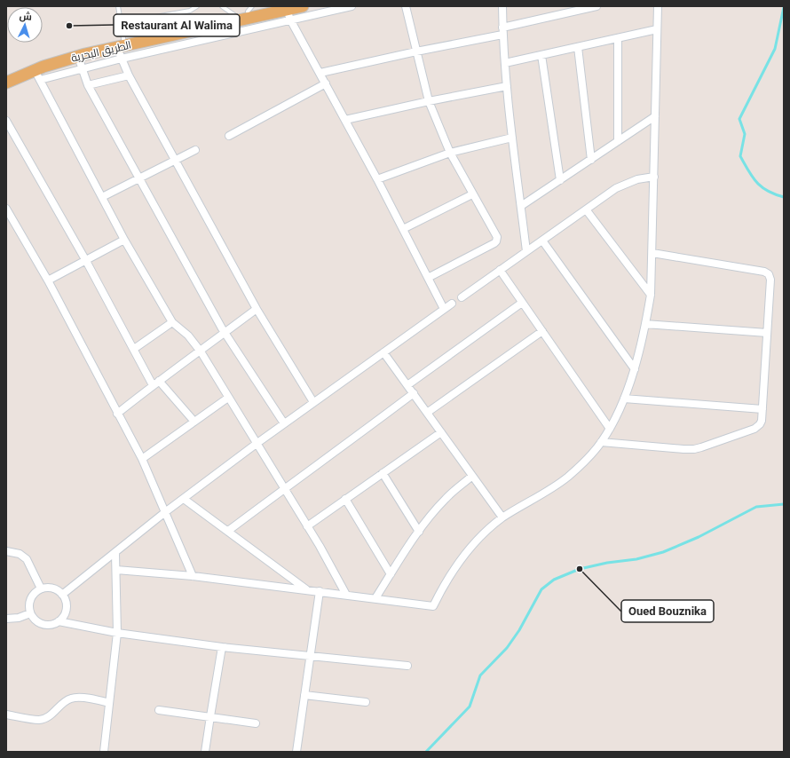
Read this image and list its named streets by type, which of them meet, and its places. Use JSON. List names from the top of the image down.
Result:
{
  "streets": {
    "main road": ["الطريق البحرية"]
  },
  "places": ["Restaurant Al Walima", "Oued Bouznika"],
  "north": "top"
}
